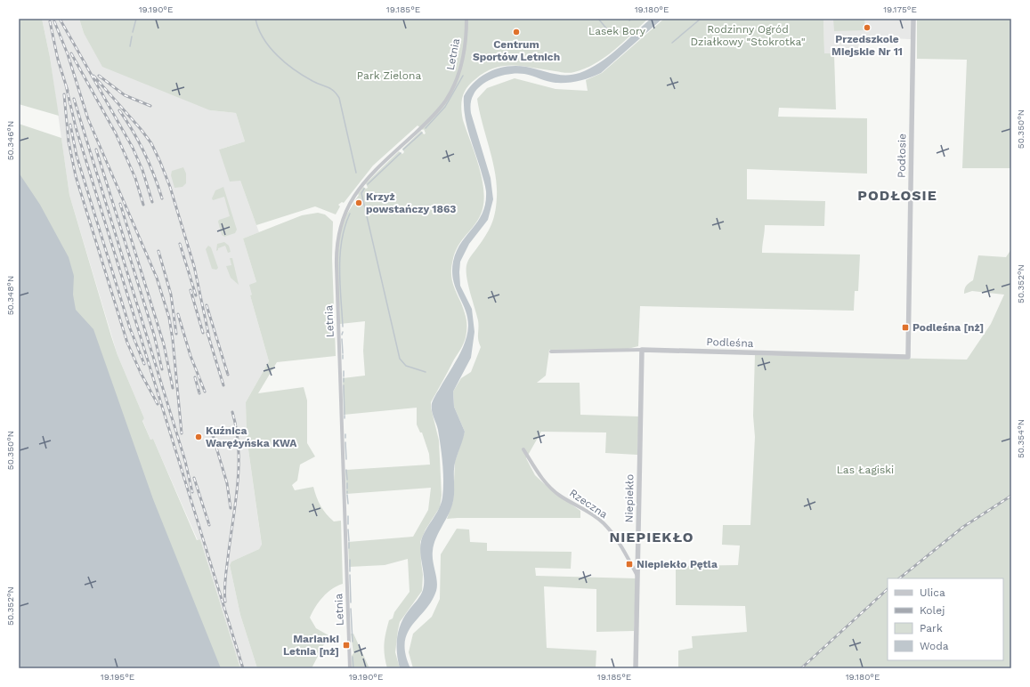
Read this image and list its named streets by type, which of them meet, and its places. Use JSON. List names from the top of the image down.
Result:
{
  "streets": {
    "street": [
      "Letnia",
      "Podłosie",
      "Podleśna",
      "Niepiekło",
      "Rzeczna"
    ]
  },
  "crossings": [
    ["Podłosie", "Podleśna"],
    ["Podleśna", "Niepiekło"],
    ["Niepiekło", "Rzeczna"]
  ],
  "districts": ["PODŁOSIE", "NIEPIEKŁO"],
  "parks": [
    "Rodzinny Ogród Działkowy \"Stokrotka\"",
    "Lasek Bory",
    "Park Zielona",
    "Las Łagiski"
  ],
  "places": {
    "other": [
      "Przedszkole Miejskie Nr 11",
      "Centrum Sportów Letnich",
      "Krzyż powstańczy 1863",
      "Kuźnica Warężyńska KWA"
    ],
    "transit": ["Podleśna [nż]", "Niepiekło Pętla", "Marianki Letnia [nż]"]
  },
  "legend": [
    "Ulica",
    "Kolej",
    "Park",
    "Woda"
  ],
  "coordinates": [
    "19.190°E",
    "19.185°E",
    "19.180°E",
    "19.175°E",
    "50.350°N",
    "50.346°N",
    "50.352°N",
    "50.348°N",
    "50.354°N",
    "19.195°E"
  ]
}
